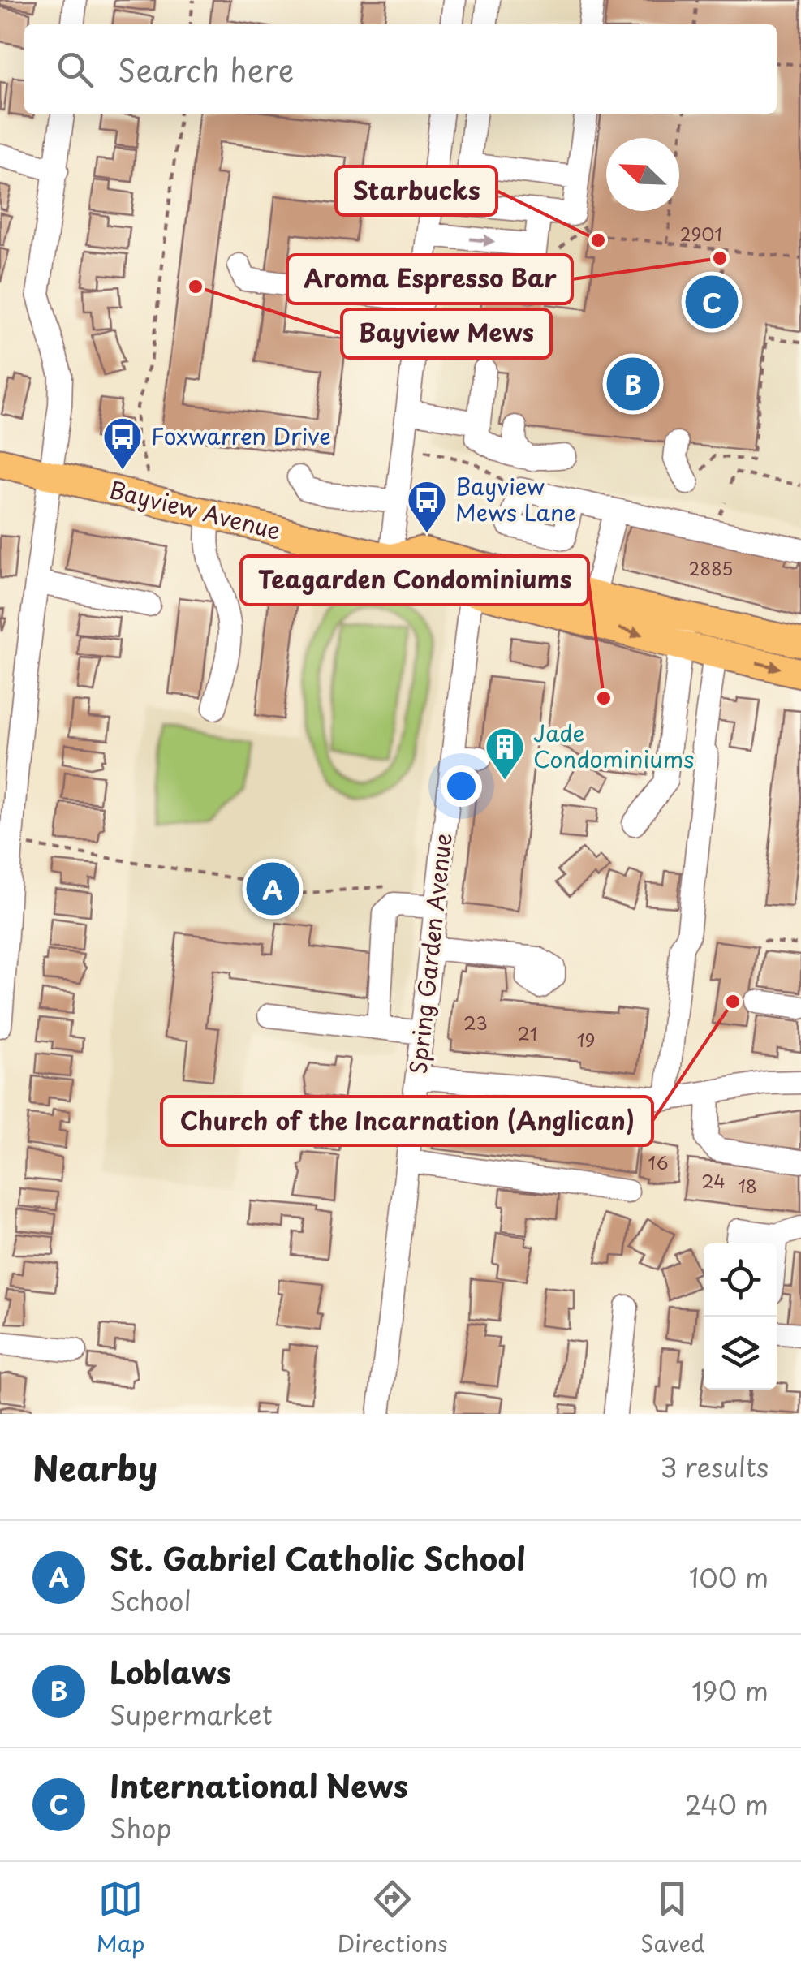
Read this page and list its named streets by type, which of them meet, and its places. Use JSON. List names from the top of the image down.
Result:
{
  "streets": {
    "main road": ["Bayview Avenue"],
    "street": ["Spring Garden Avenue"]
  },
  "crossings": [
    ["Bayview Avenue", "Spring Garden Avenue"]
  ],
  "places": {
    "other": [
      "Starbucks",
      "Aroma Espresso Bar",
      "Bayview Mews",
      "Teagarden Condominiums",
      "Church of the Incarnation (Anglican)"
    ],
    "bus stop": ["Foxwarren Drive", "Bayview Mews Lane"],
    "building": ["Jade Condominiums"]
  },
  "house_numbers": [
    "2901",
    "2885",
    "23",
    "21",
    "19",
    "16",
    "24",
    "18"
  ],
  "north": "top left",
  "page": {
    "search": "Search here",
    "pins": ["C", "B", "A"],
    "heading": ["Nearby", "3 results"],
    "list": [
      {
        "mark": "A",
        "name": "St. Gabriel Catholic School",
        "note": "School",
        "value": "100 m"
      },
      {
        "mark": "B",
        "name": "Loblaws",
        "note": "Supermarket",
        "value": "190 m"
      },
      {
        "mark": "C",
        "name": "International News",
        "note": "Shop",
        "value": "240 m"
      }
    ],
    "nav": ["Map", "Directions", "Saved"]
  }
}
